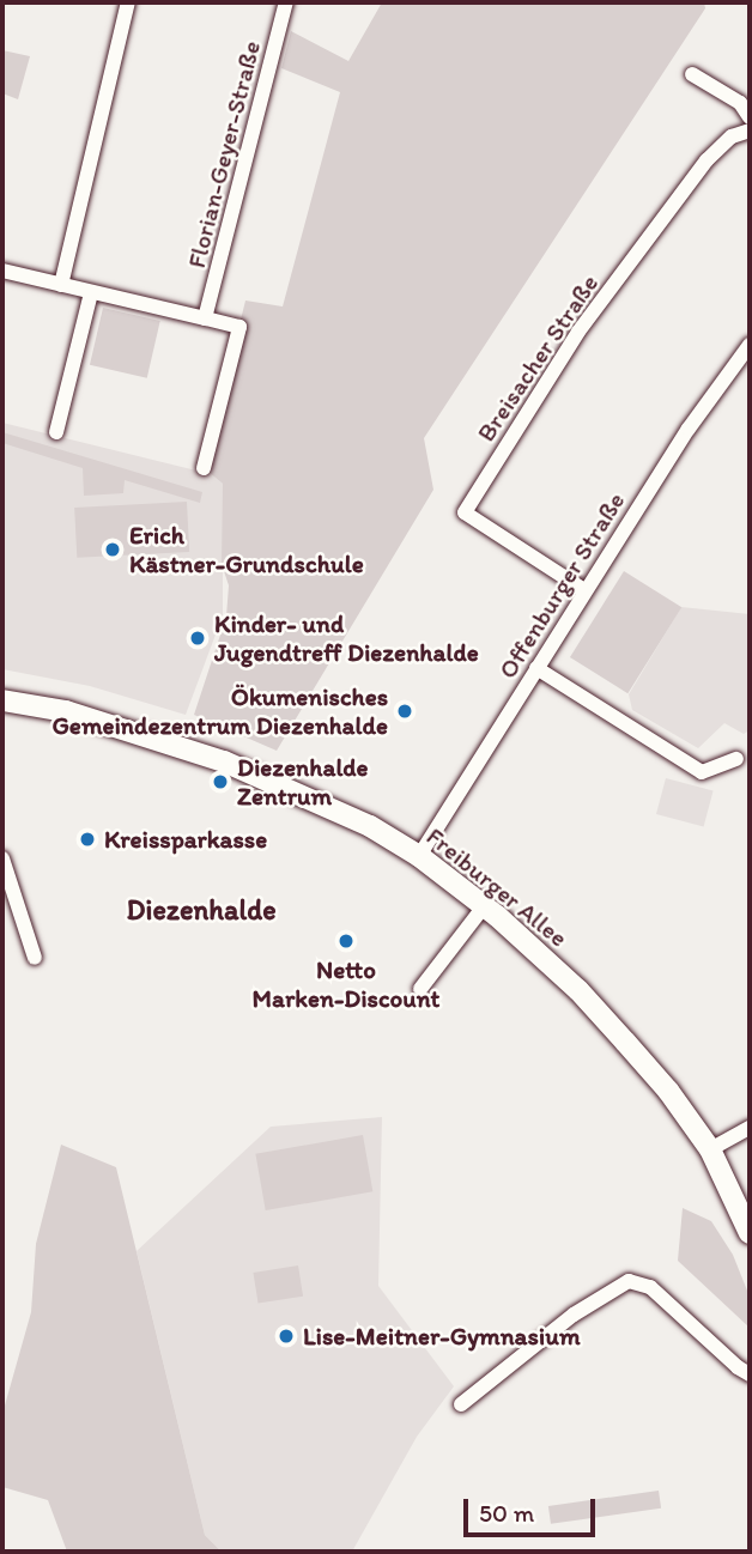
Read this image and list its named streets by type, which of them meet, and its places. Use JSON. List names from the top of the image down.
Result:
{
  "streets": {
    "street": [
      "Florian-Geyer-Straße",
      "Breisacher Straße",
      "Offenburger Straße",
      "Freiburger Allee"
    ]
  },
  "crossings": [
    ["Breisacher Straße", "Offenburger Straße"],
    ["Offenburger Straße", "Freiburger Allee"]
  ],
  "districts": ["Diezenhalde"],
  "places": [
    "Erich Kästner-Grundschule",
    "Kinder- und Jugendtreff Diezenhalde",
    "Ökumenisches Gemeindezentrum Diezenhalde",
    "Diezenhalde Zentrum",
    "Kreissparkasse",
    "Netto Marken-Discount",
    "Lise-Meitner-Gymnasium"
  ],
  "scale_bar": "50 m"
}
